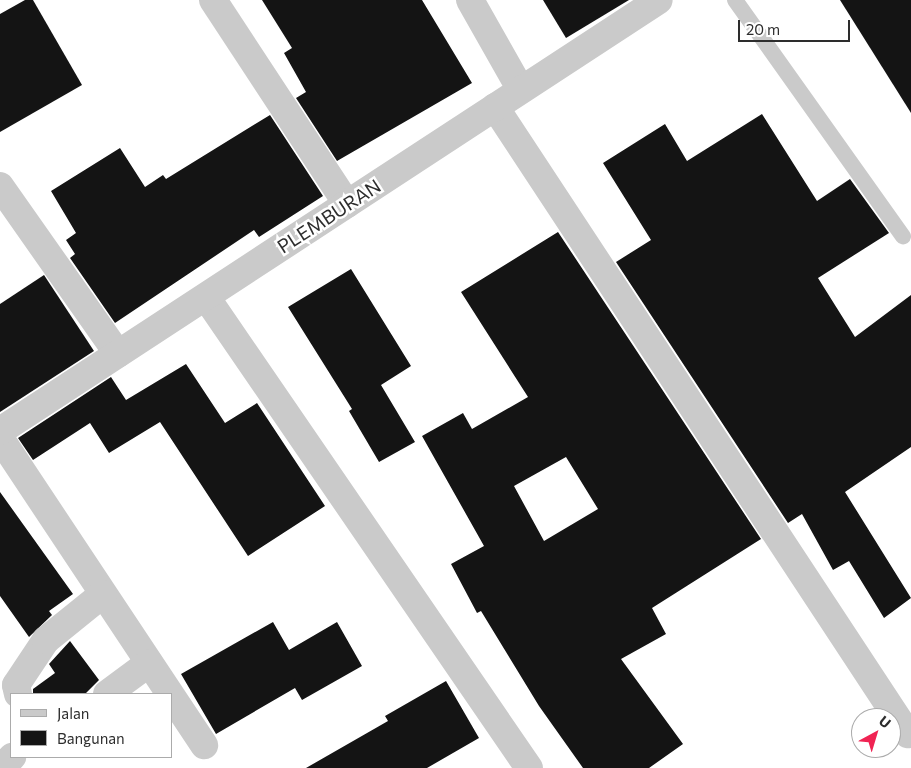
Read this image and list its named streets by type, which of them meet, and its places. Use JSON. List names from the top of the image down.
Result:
{
  "streets": {
    "street": ["PLEMBURAN"]
  },
  "legend": ["Jalan", "Bangunan"],
  "scale_bar": "20 m",
  "north": "top right"
}
